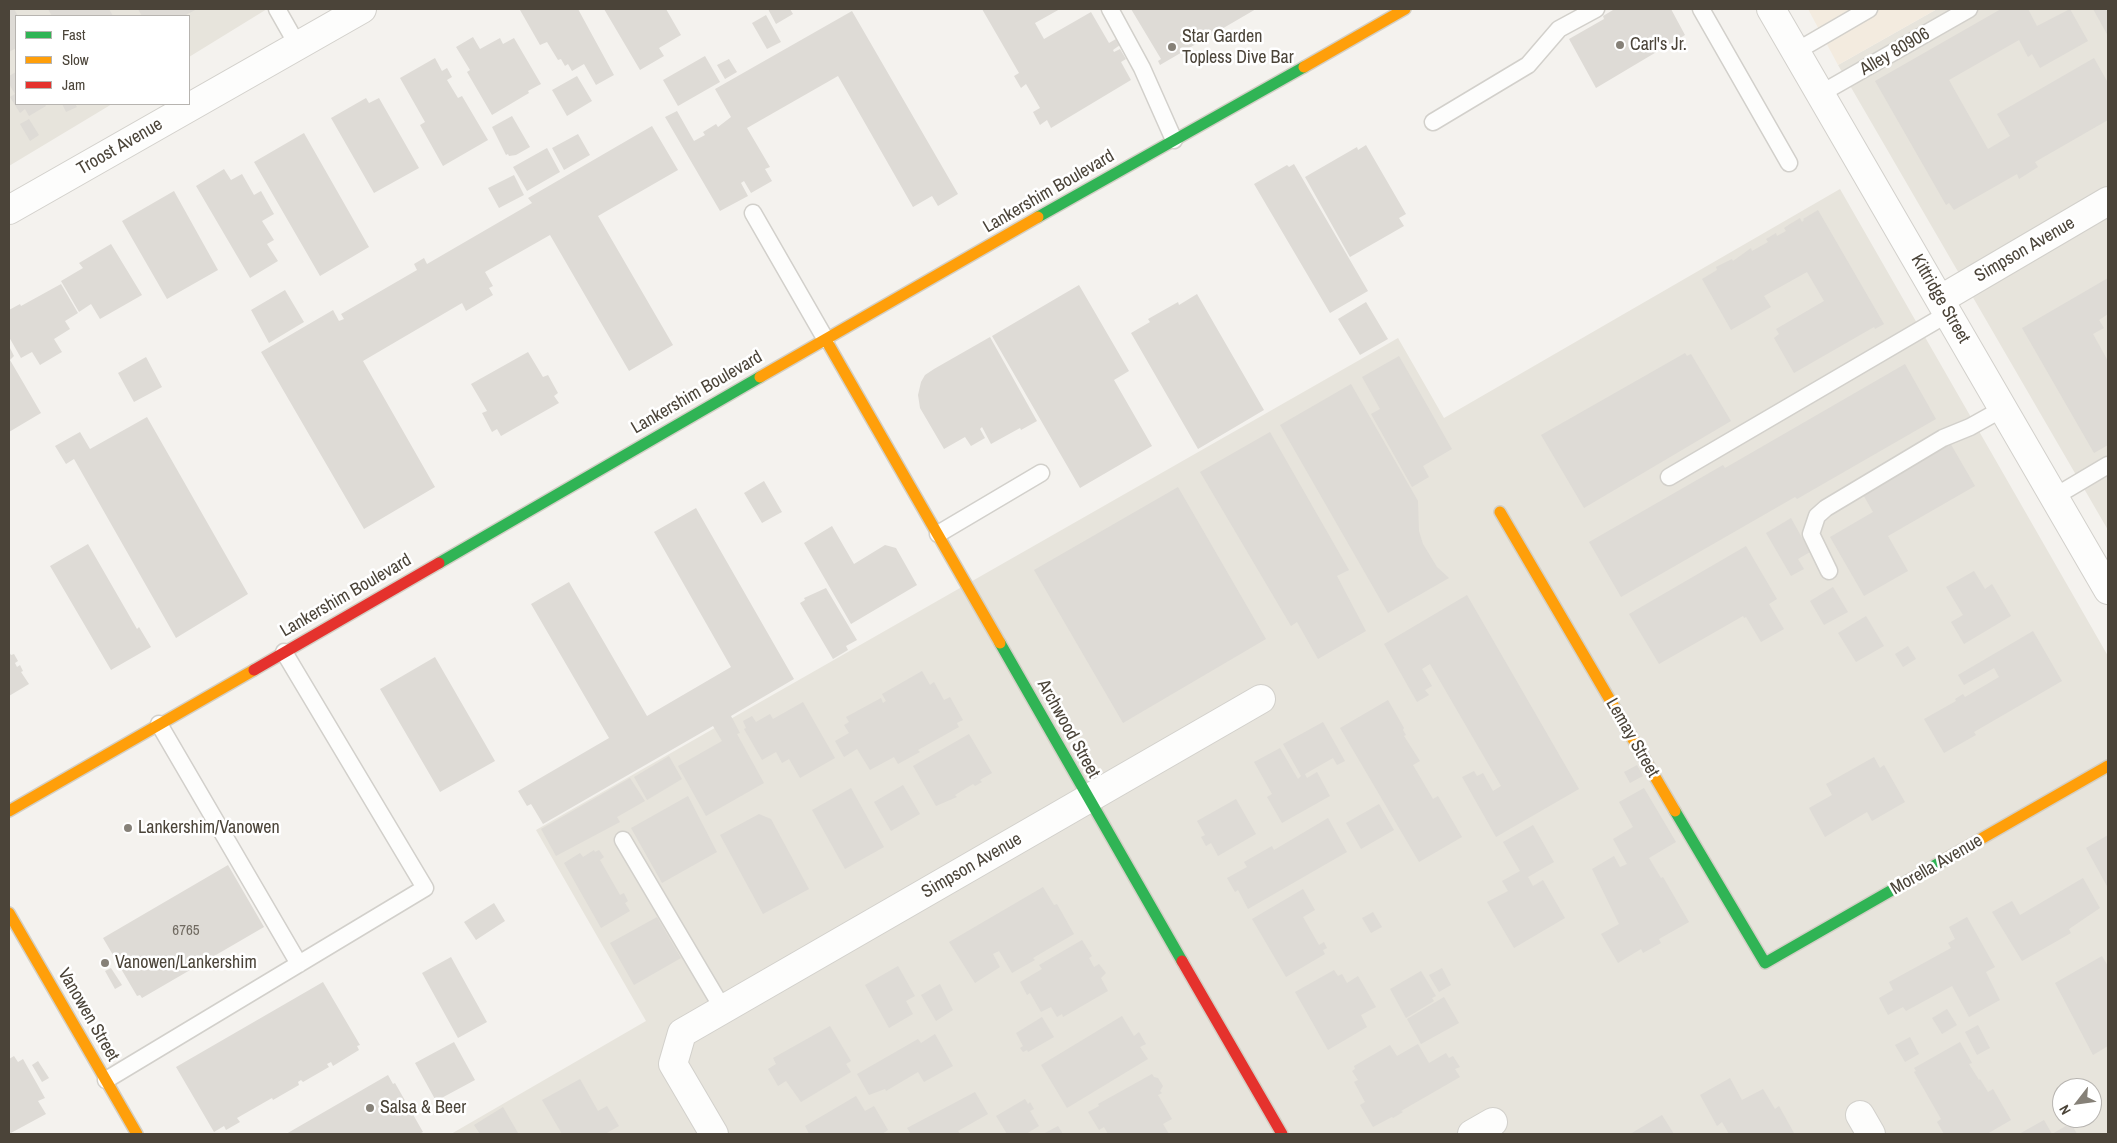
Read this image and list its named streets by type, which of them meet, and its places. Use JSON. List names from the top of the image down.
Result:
{
  "streets": {
    "main road": [
      "Lankershim Boulevard",
      "Archwood Street",
      "Lemay Street",
      "Morella Avenue",
      "Vanowen Street"
    ],
    "street": ["Troost Avenue", "Simpson Avenue", "Kittridge Street"],
    "lane": ["Alley 80906"]
  },
  "crossings": [
    ["Alley 80906", "Kittridge Street"],
    ["Lankershim Boulevard", "Archwood Street"],
    ["Simpson Avenue", "Kittridge Street"],
    ["Simpson Avenue", "Archwood Street"],
    ["Lemay Street", "Morella Avenue"]
  ],
  "places": [
    "Carl's Jr.",
    "Star Garden Topless Dive Bar",
    "Lankershim/Vanowen",
    "Vanowen/Lankershim",
    "Salsa & Beer"
  ],
  "house_numbers": ["6765"],
  "legend": ["Fast", "Slow", "Jam"],
  "north": "bottom left"
}
